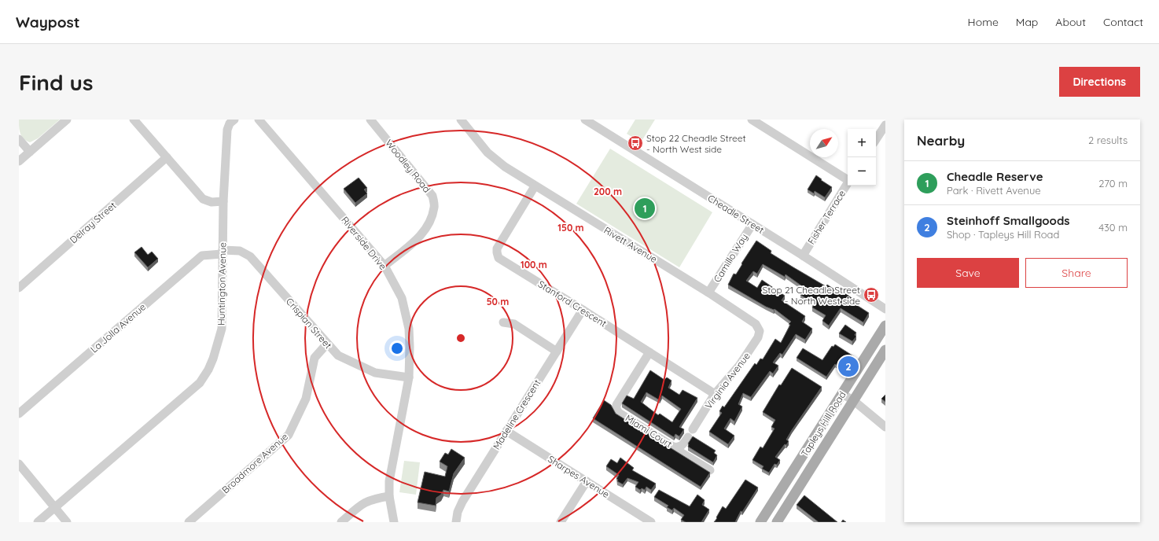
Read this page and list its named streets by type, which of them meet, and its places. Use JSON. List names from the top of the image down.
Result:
{
  "streets": {
    "main road": ["Tapleys Hill Road"],
    "street": [
      "Woodley Road",
      "Cheadle Street",
      "Fisher Terrace",
      "Delray Street",
      "Riverside Drive",
      "Rivett Avenue",
      "Camillo Way",
      "Huntington Avenue",
      "Stanford Crescent",
      "Crispian Street",
      "La Jolla Avenue",
      "Virginia Avenue",
      "Madeline Crescent",
      "Miami Court",
      "Broadmore Avenue",
      "Sharpes Avenue"
    ]
  },
  "crossings": [
    ["Woodley Road", "Riverside Drive"],
    ["Cheadle Street", "Fisher Terrace"],
    ["Cheadle Street", "Camillo Way"],
    ["Riverside Drive", "Crispian Street"],
    ["Rivett Avenue", "Camillo Way"],
    ["Rivett Avenue", "Stanford Crescent"],
    ["Rivett Avenue", "Virginia Avenue"],
    ["Huntington Avenue", "Crispian Street"],
    ["Huntington Avenue", "La Jolla Avenue"],
    ["Stanford Crescent", "Virginia Avenue"],
    ["Stanford Crescent", "Madeline Crescent"],
    ["Stanford Crescent", "Miami Court"],
    ["Crispian Street", "La Jolla Avenue"],
    ["Crispian Street", "Broadmore Avenue"],
    ["Madeline Crescent", "Sharpes Avenue"]
  ],
  "places": {
    "bus stop": ["Stop 22 Cheadle Street - North West side", "Stop 21 Cheadle Street - North West side"]
  },
  "north": "top right",
  "page": {
    "header": "Waypost",
    "nav": [
      "Home",
      "Map",
      "About",
      "Contact"
    ],
    "buttons": [
      "Directions",
      ["Save", "Share"]
    ],
    "title": "Find us",
    "heading": ["Nearby", "2 results"],
    "map_buttons": ["+", "−"],
    "list": [
      {
        "mark": "1",
        "name": "Cheadle Reserve",
        "note": "Park · Rivett Avenue",
        "value": "270 m"
      },
      {
        "mark": "2",
        "name": "Steinhoff Smallgoods",
        "note": "Shop · Tapleys Hill Road",
        "value": "430 m"
      }
    ],
    "pins": ["1", "2"]
  },
  "rings": [
    "200 m",
    "150 m",
    "100 m",
    "50 m"
  ]
}
